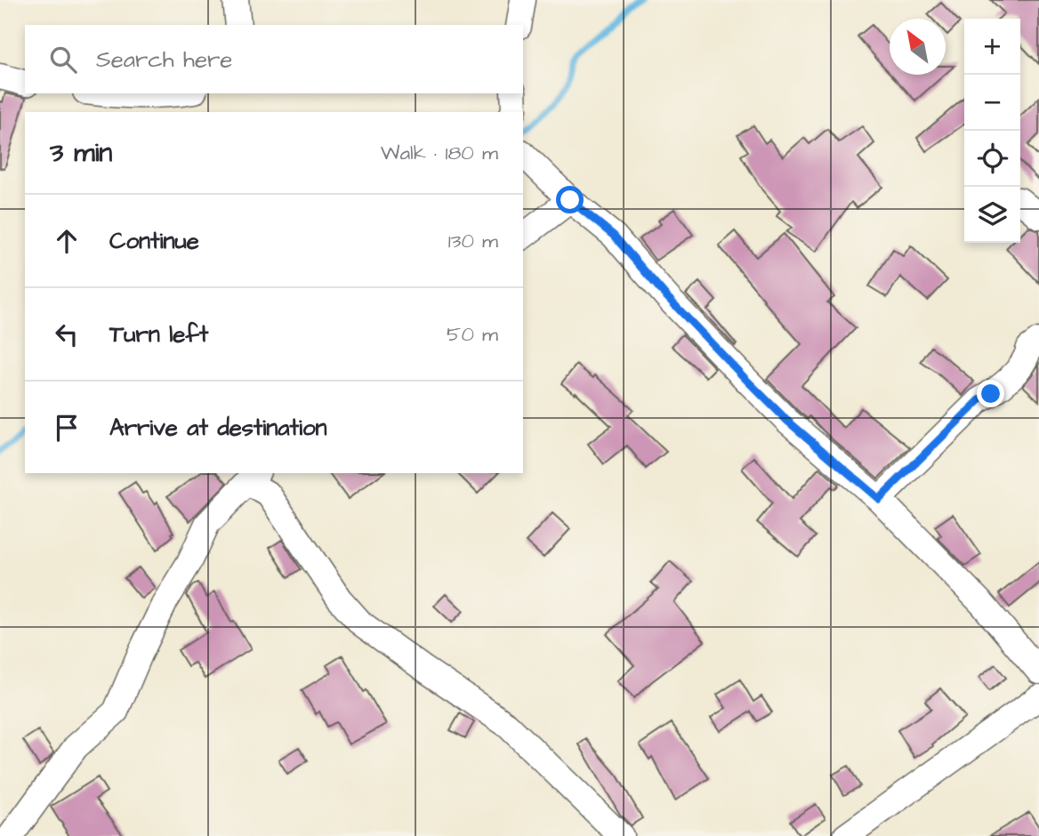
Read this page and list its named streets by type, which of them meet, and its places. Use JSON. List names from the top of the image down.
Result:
{
  "north": "top left",
  "page": {
    "map_buttons": ["+", "−"],
    "search": "Search here",
    "heading": ["3 min", "Walk · 180 m"],
    "list": [
      ["Continue", "130 m"],
      ["Turn left", "50 m"],
      "Arrive at destination"
    ]
  }
}
